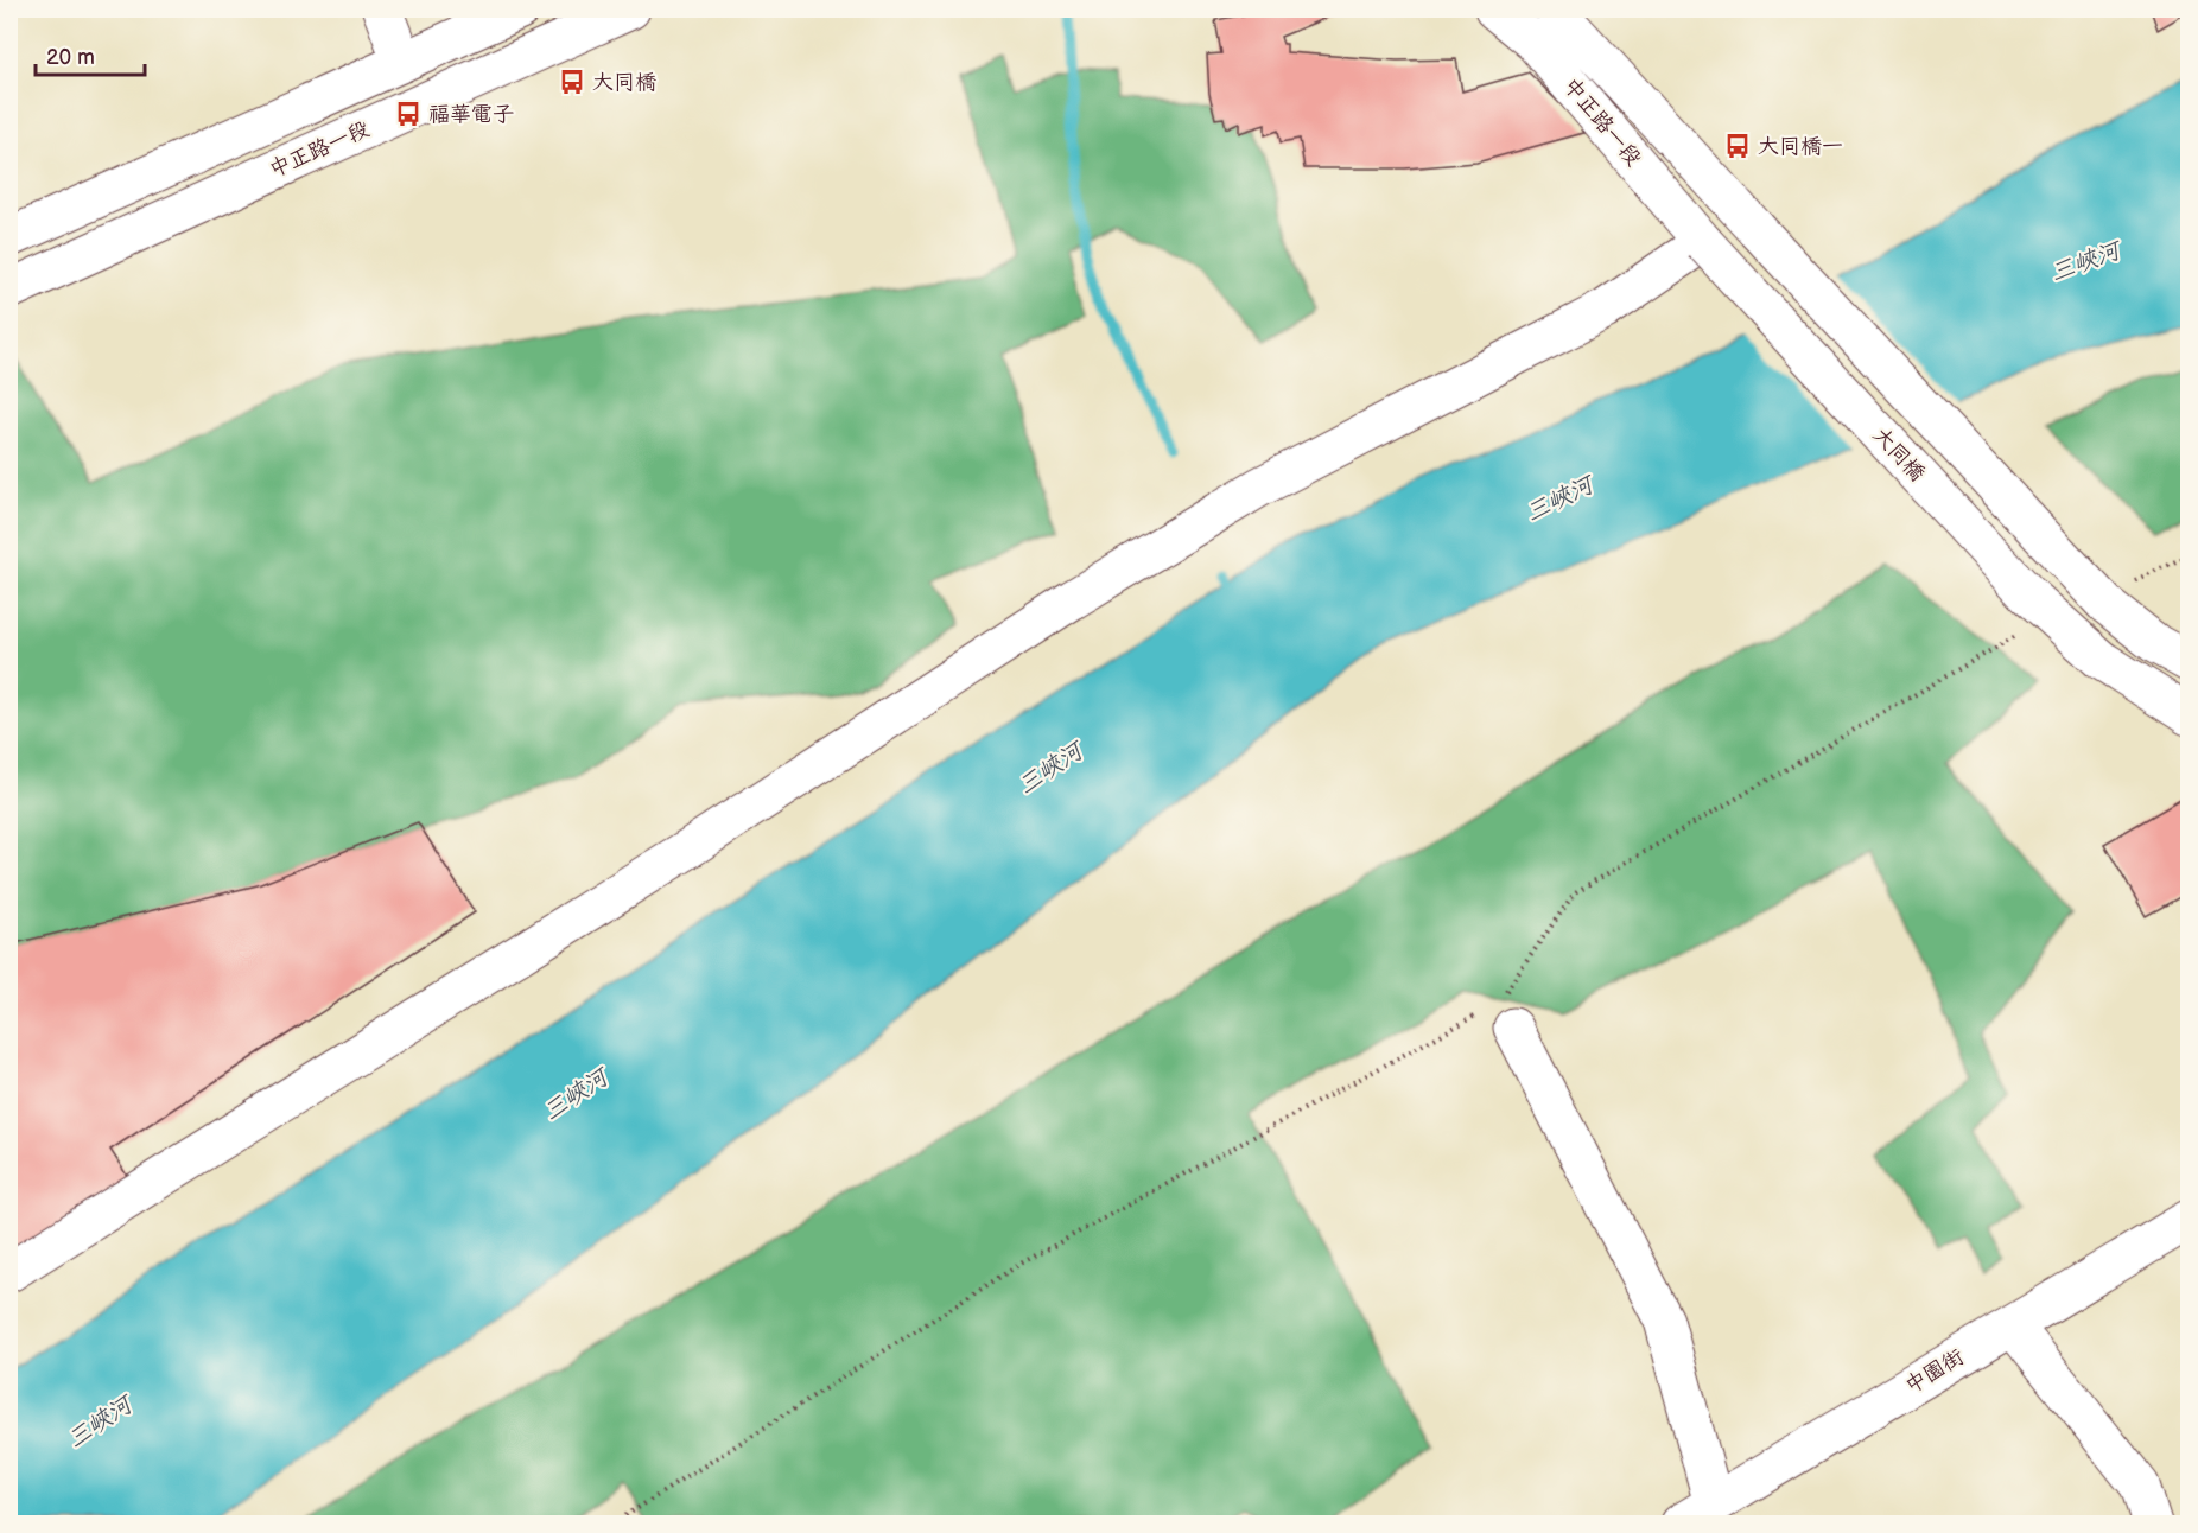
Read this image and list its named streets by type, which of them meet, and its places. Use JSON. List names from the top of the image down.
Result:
{
  "streets": {
    "main road": ["中正路一段", "大同橋", "中園街"]
  },
  "crossings": [
    ["中正路一段", "大同橋"]
  ],
  "water": ["三峽河"],
  "places": {
    "bus stop": ["大同橋", "福華電子", "大同橋一"]
  },
  "scale_bar": "20 m"
}
